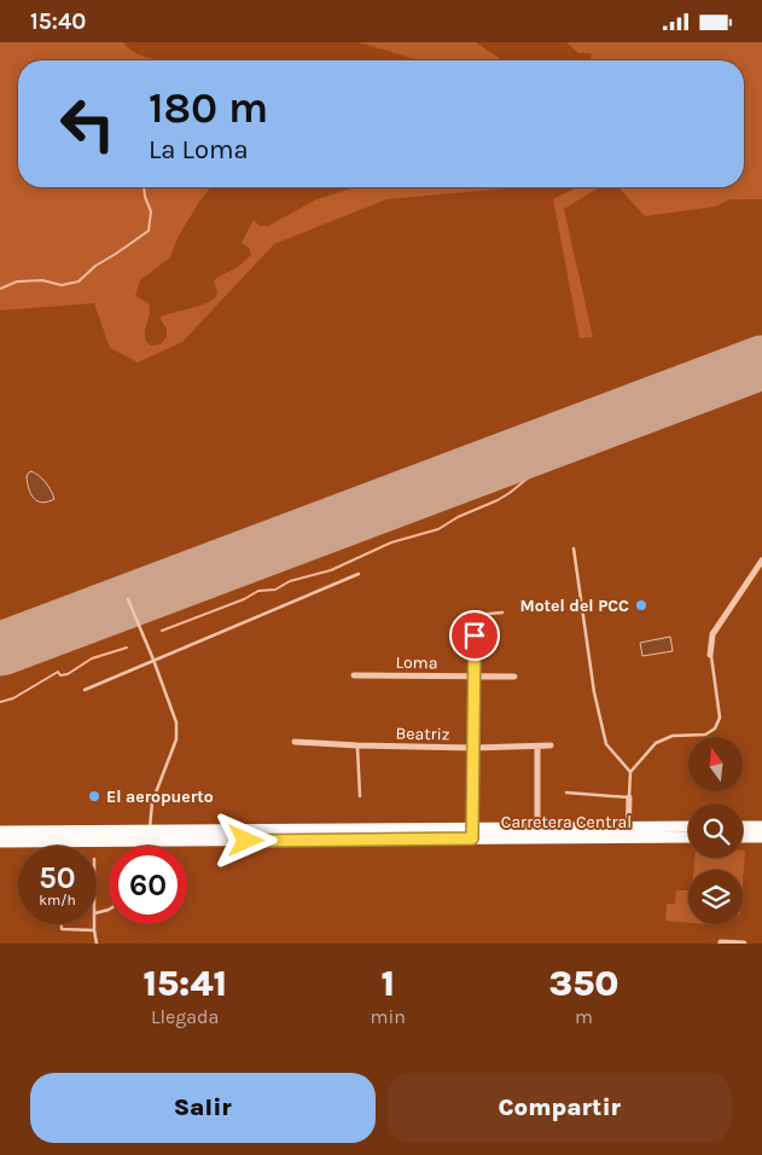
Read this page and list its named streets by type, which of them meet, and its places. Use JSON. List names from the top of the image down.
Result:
{
  "streets": {
    "main road": ["Carretera Central"],
    "street": ["Loma", "Beatriz"]
  },
  "places": ["Motel del PCC", "El aeropuerto"],
  "north": "top",
  "page": {
    "status": "15:40",
    "turn": ["180 m", "La Loma"],
    "speed": "50 km/h",
    "limit": "60",
    "eta": [
      "15:41",
      "Llegada",
      "1",
      "min",
      "350",
      "m"
    ],
    "buttons": ["Salir", "Compartir"]
  }
}
